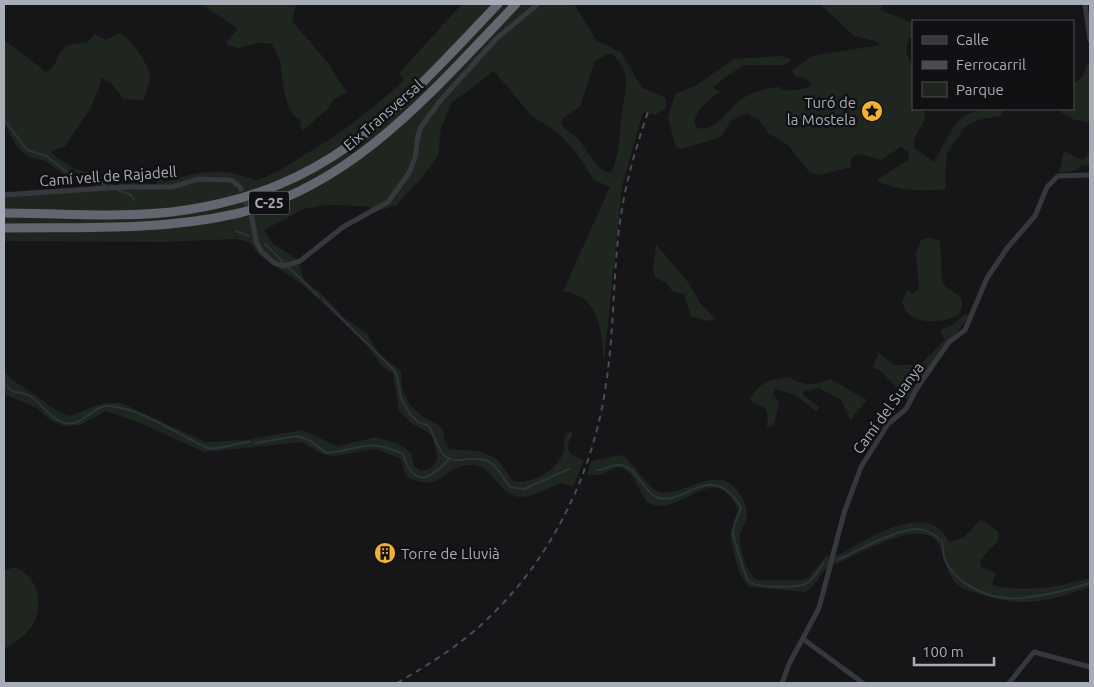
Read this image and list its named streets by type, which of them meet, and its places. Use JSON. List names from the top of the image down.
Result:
{
  "streets": {
    "highway": ["Eix Transversal", "C-25"],
    "street": ["Camí vell de Rajadell", "Camí del Suanya"]
  },
  "places": {
    "place": ["Turó de la Mostela"],
    "building": ["Torre de Lluvià"]
  },
  "legend": ["Calle", "Ferrocarril", "Parque"],
  "scale_bar": "100 m"
}
